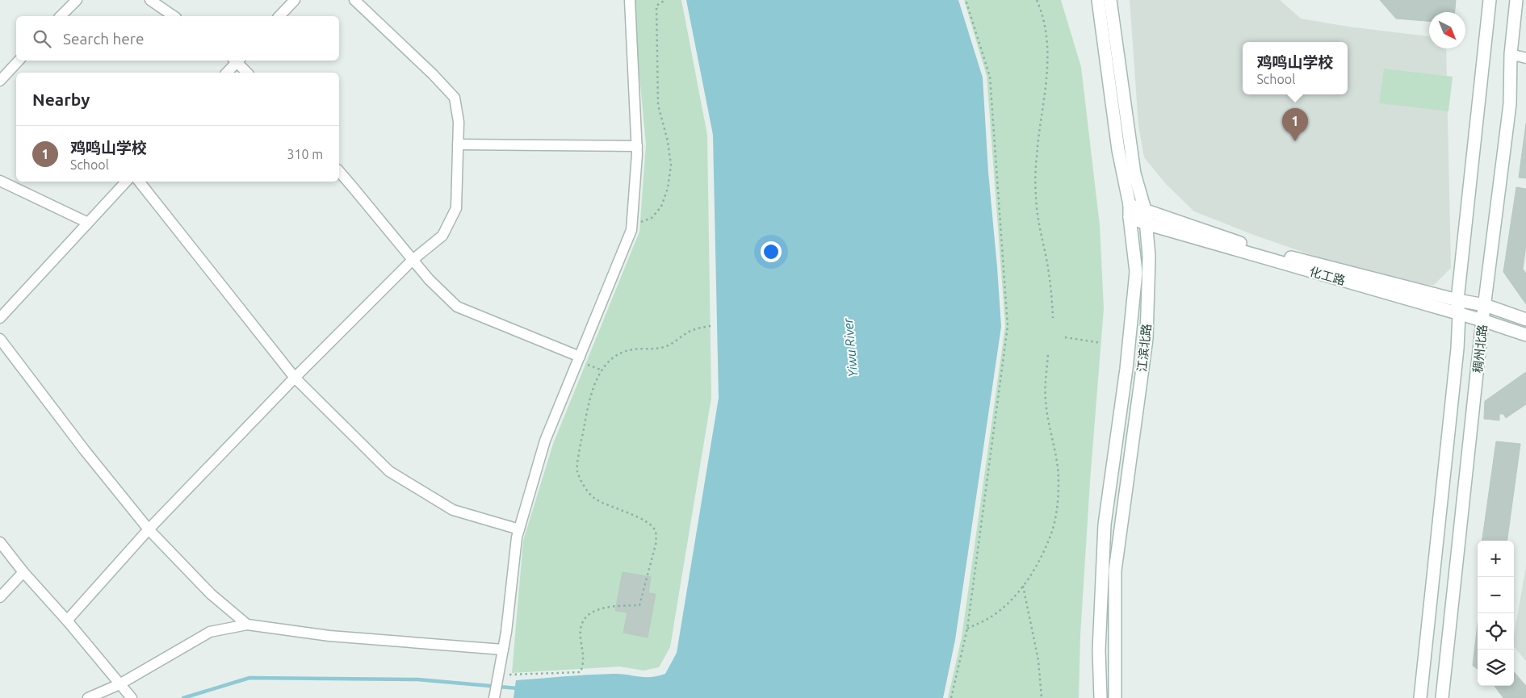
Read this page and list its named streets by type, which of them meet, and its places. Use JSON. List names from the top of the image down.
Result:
{
  "streets": {
    "main road": ["化工路", "江滨北路", "稠州北路"]
  },
  "crossings": [
    ["化工路", "江滨北路"],
    ["化工路", "稠州北路"]
  ],
  "water": ["Yiwu River"],
  "north": "bottom right",
  "page": {
    "search": "Search here",
    "popup": ["鸡鸣山学校", "School"],
    "heading": "Nearby",
    "pins": "1",
    "list": [
      {
        "mark": "1",
        "name": "鸡鸣山学校",
        "note": "School",
        "value": "310 m"
      }
    ],
    "map_buttons": ["+", "−"]
  }
}
